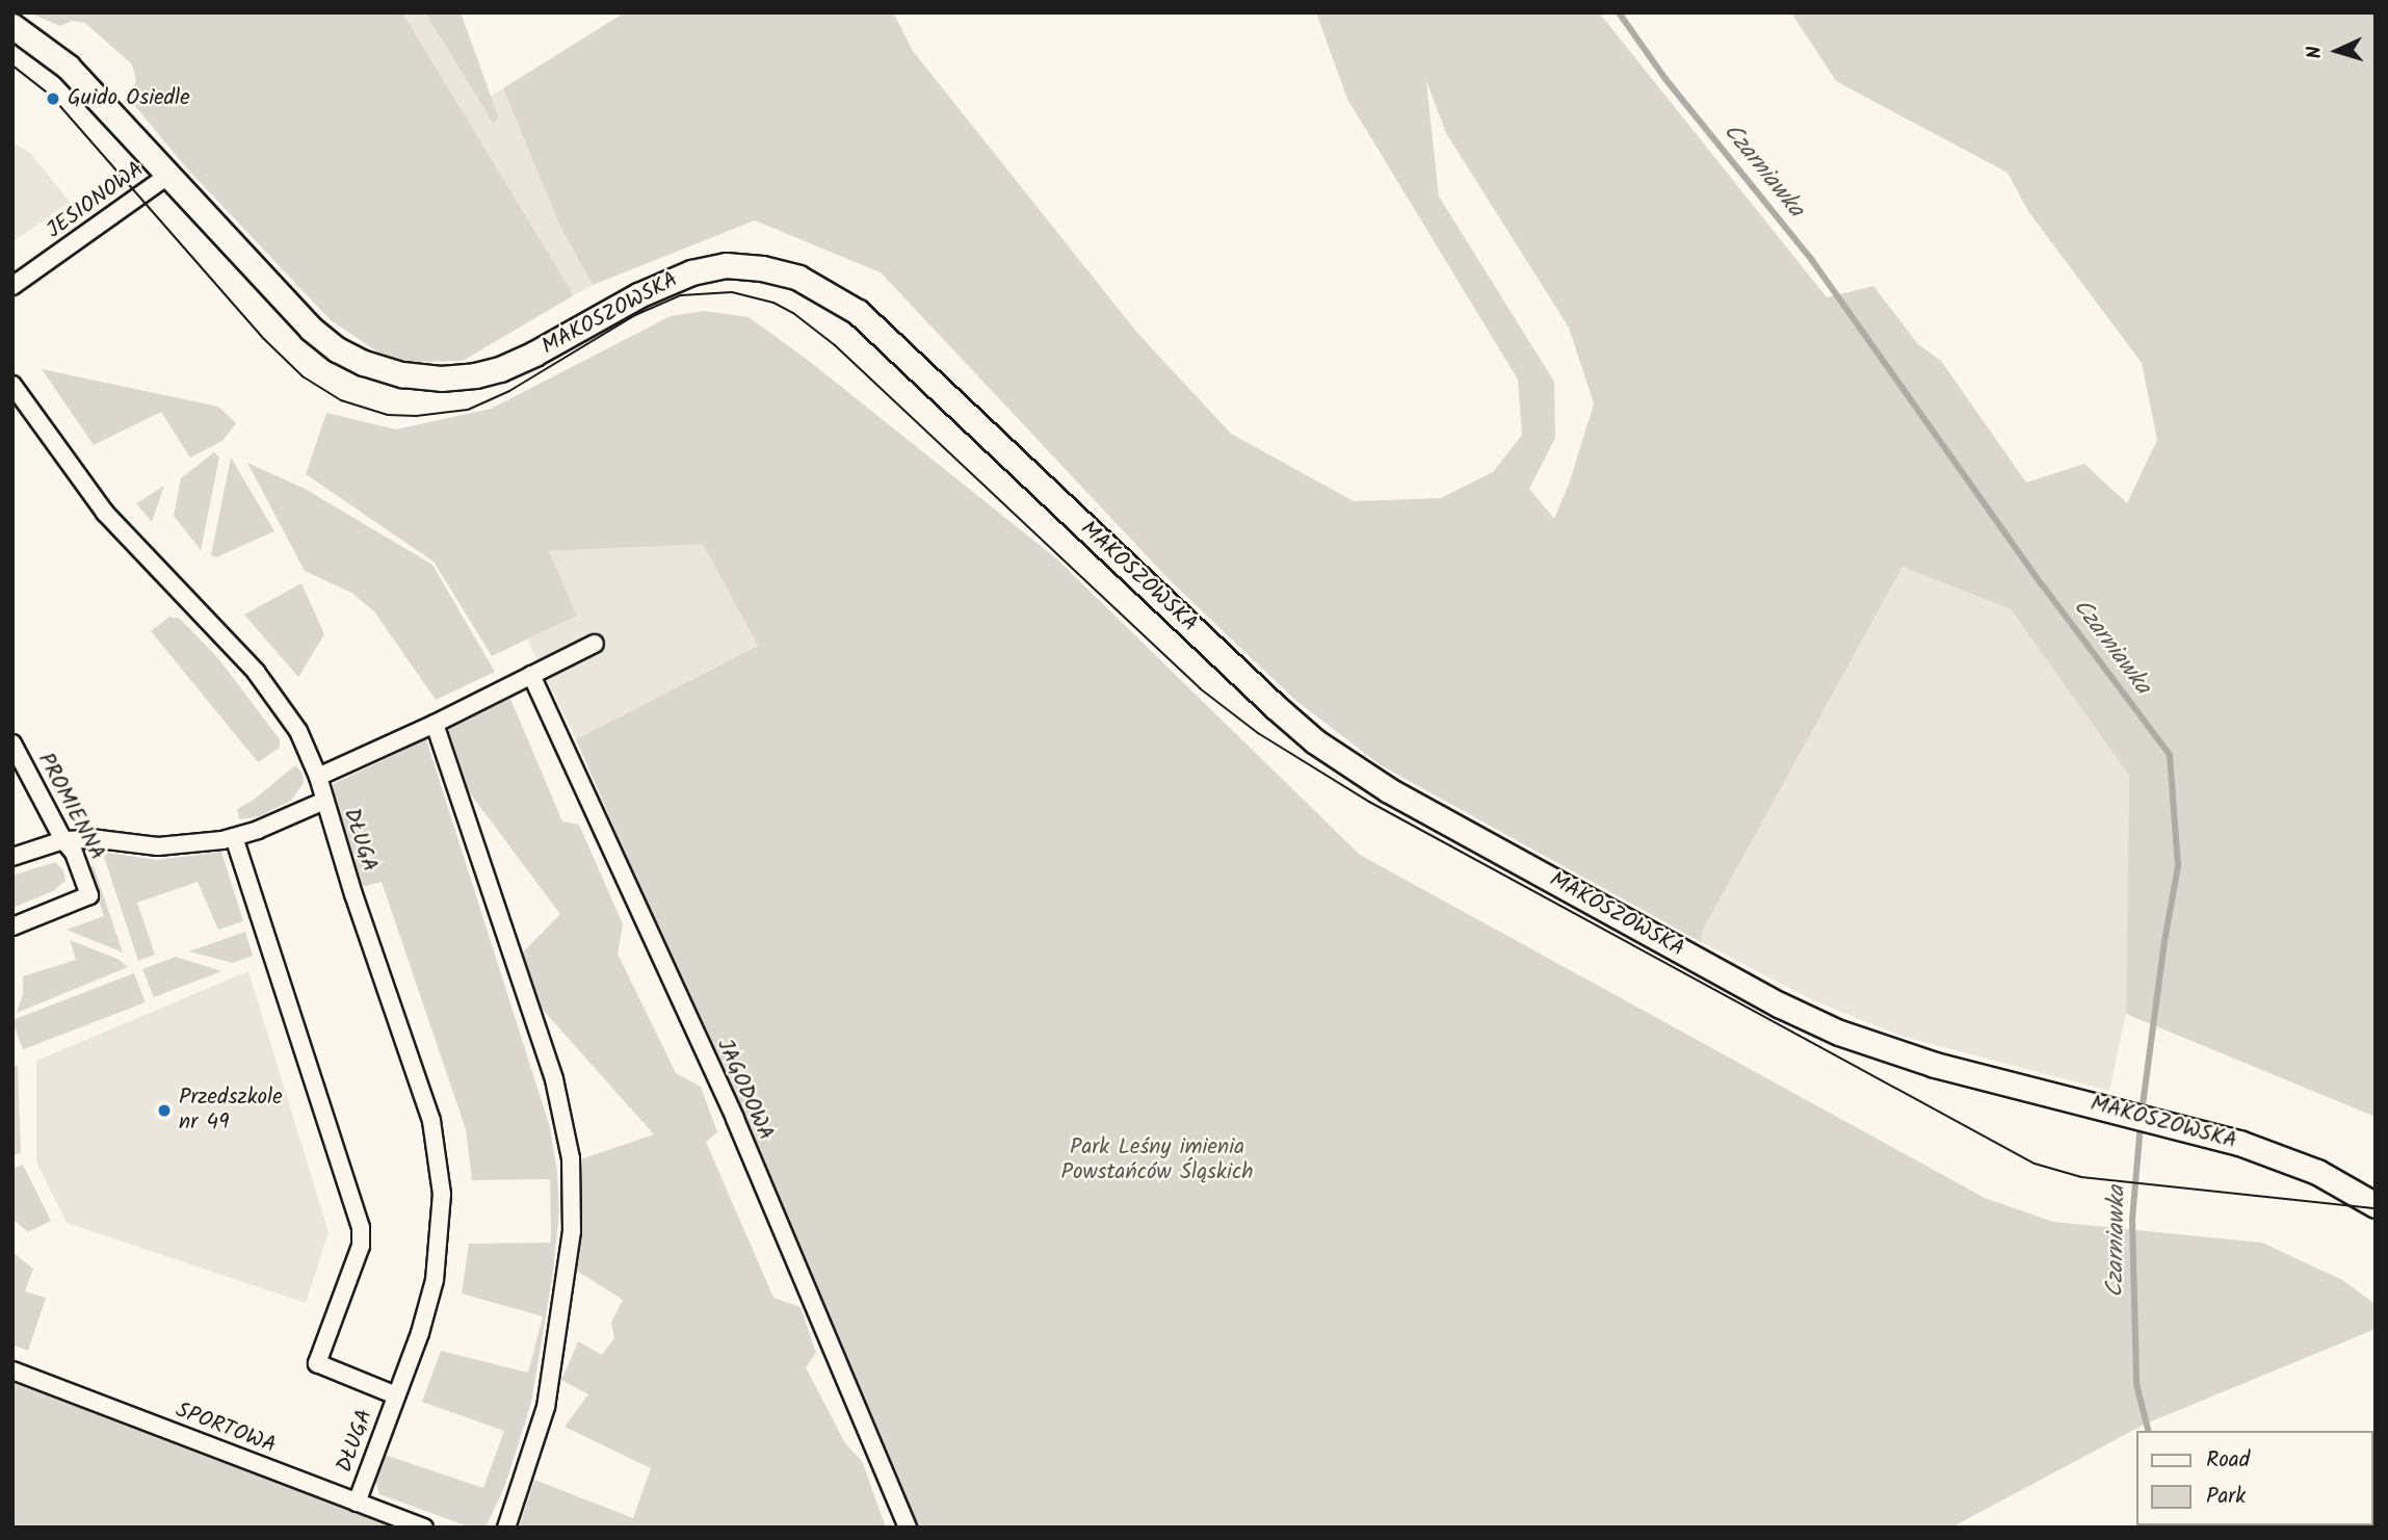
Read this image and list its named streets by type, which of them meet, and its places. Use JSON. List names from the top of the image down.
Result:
{
  "streets": {
    "main road": ["MAKOSZOWSKA"],
    "street": [
      "JESIONOWA",
      "PROMIENNA",
      "DŁUGA",
      "JAGODOWA",
      "SPORTOWA"
    ]
  },
  "crossings": [
    ["JESIONOWA", "MAKOSZOWSKA"],
    ["DŁUGA", "SPORTOWA"]
  ],
  "water": ["Czarniawka"],
  "parks": ["Park Leśny imienia Powstańców Śląskich"],
  "places": ["Guido Osiedle", "Przedszkole nr 49"],
  "legend": ["Road", "Park"],
  "north": "left"
}
